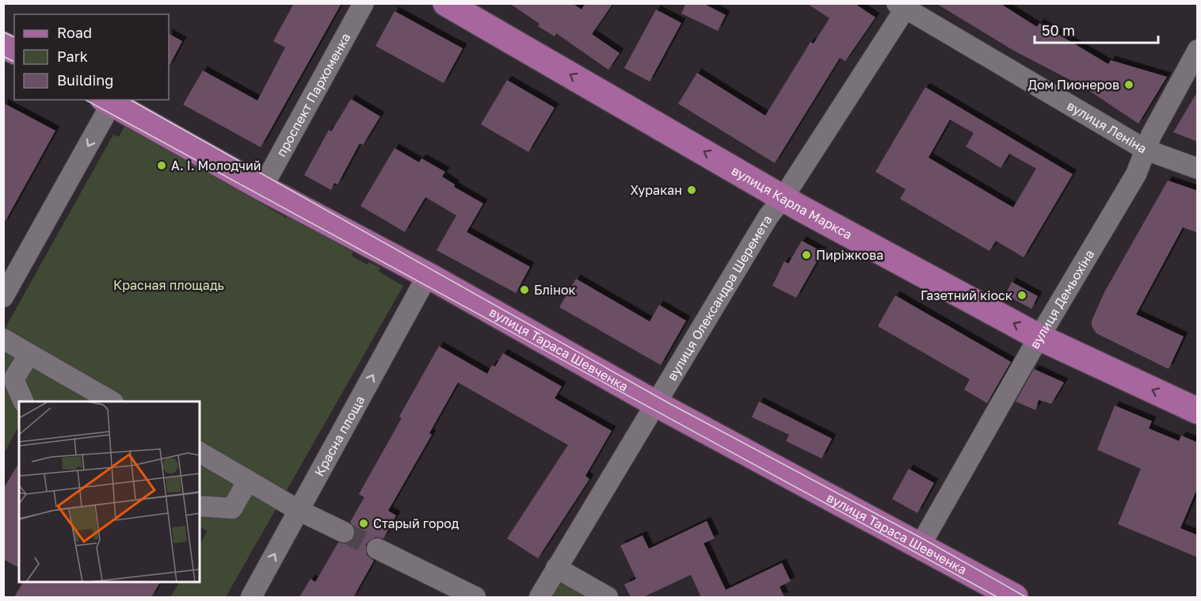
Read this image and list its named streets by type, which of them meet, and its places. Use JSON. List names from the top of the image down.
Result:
{
  "streets": {
    "main road": ["вулиця Карла Маркса", "вулиця Тараса Шевченка"],
    "street": [
      "проспект Пархоменка",
      "вулиця Леніна",
      "вулиця Олександра Шеремета",
      "вулиця Демьохіна",
      "Красна площа"
    ]
  },
  "crossings": [
    ["проспект Пархоменка", "вулиця Тараса Шевченка"],
    ["вулиця Леніна", "вулиця Олександра Шеремета"],
    ["вулиця Леніна", "вулиця Демьохіна"],
    ["вулиця Карла Маркса", "вулиця Олександра Шеремета"],
    ["вулиця Карла Маркса", "вулиця Демьохіна"],
    ["вулиця Олександра Шеремета", "вулиця Тараса Шевченка"],
    ["вулиця Демьохіна", "вулиця Тараса Шевченка"],
    ["вулиця Тараса Шевченка", "Красна площа"]
  ],
  "one_way": ["вулиця Карла Маркса", "Красна площа"],
  "parks": ["Красная площадь"],
  "places": [
    "Дом Пионеров",
    "А. І. Молодчий",
    "Хуракан",
    "Пиріжкова",
    "Блінок",
    "Газетний кіоск",
    "Старый город"
  ],
  "legend": ["Road", "Park", "Building"],
  "scale_bar": "50 m"
}
